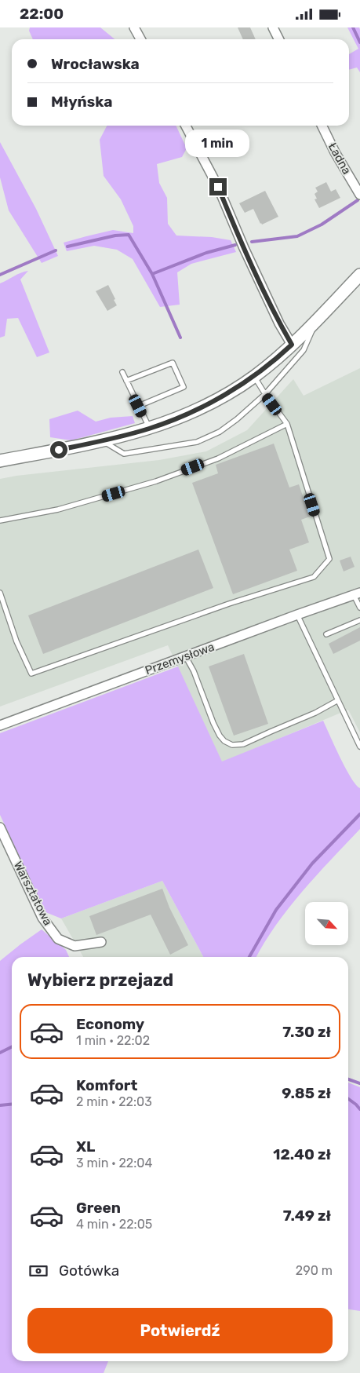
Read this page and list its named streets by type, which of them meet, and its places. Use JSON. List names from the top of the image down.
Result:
{
  "streets": {
    "street": ["Ładna", "Przemysłowa", "Warsztatowa"]
  },
  "north": "bottom right",
  "page": {
    "status": "22:00",
    "banner": ["Wrocławska", "Młyńska"],
    "bubble": "1 min",
    "heading": "Wybierz przejazd",
    "list": [
      {
        "name": "Economy",
        "note": "1 min · 22:02",
        "value": "7.30 zł"
      },
      {
        "name": "Komfort",
        "note": "2 min · 22:03",
        "value": "9.85 zł"
      },
      {
        "name": "XL",
        "note": "3 min · 22:04",
        "value": "12.40 zł"
      },
      {
        "name": "Green",
        "note": "4 min · 22:05",
        "value": "7.49 zł"
      }
    ],
    "pay": ["Gotówka", "290 m"],
    "buttons": "Potwierdź"
  }
}
